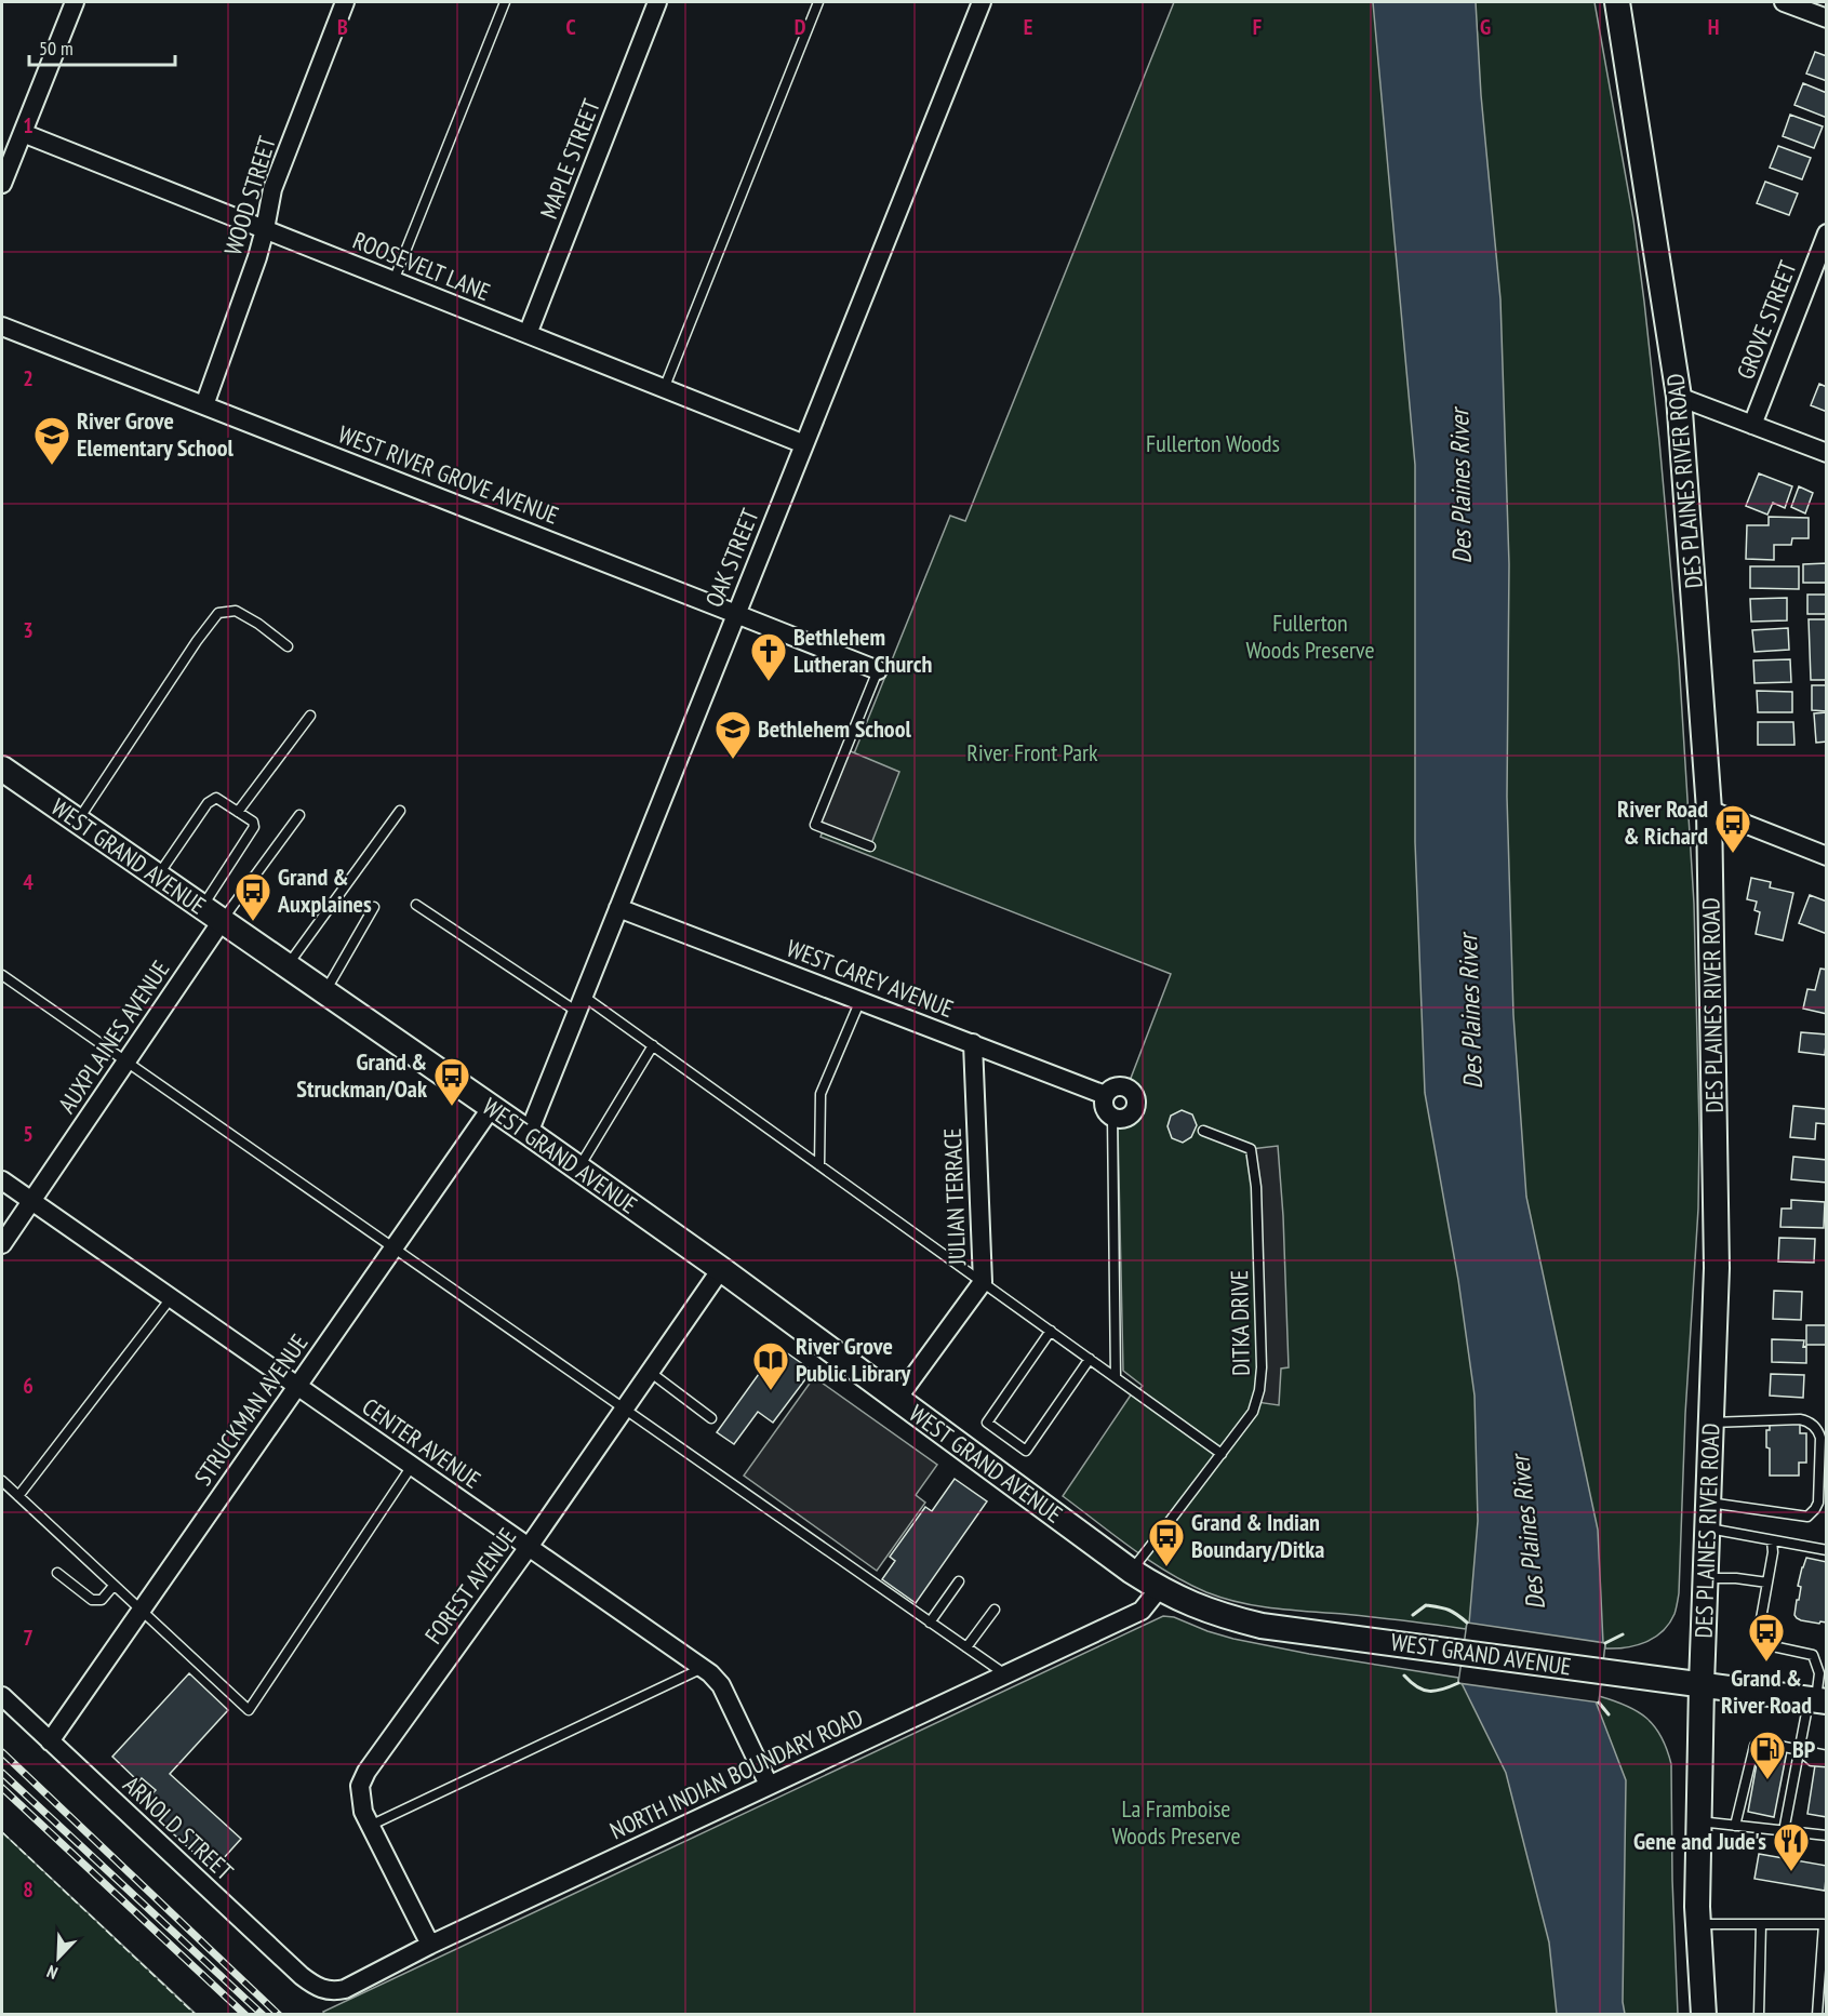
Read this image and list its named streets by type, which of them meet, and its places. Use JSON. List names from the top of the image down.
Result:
{
  "streets": {
    "main road": ["DES PLAINES RIVER ROAD", "WEST GRAND AVENUE"],
    "street": [
      "MAPLE STREET",
      "WOOD STREET",
      "ROOSEVELT LANE",
      "GROVE STREET",
      "WEST RIVER GROVE AVENUE",
      "OAK STREET",
      "WEST CAREY AVENUE",
      "AUXPLAINES AVENUE",
      "JULIAN TERRACE",
      "STRUCKMAN AVENUE",
      "CENTER AVENUE",
      "FOREST AVENUE",
      "NORTH INDIAN BOUNDARY ROAD",
      "ARNOLD STREET"
    ],
    "lane": ["DITKA DRIVE"]
  },
  "crossings": [
    ["MAPLE STREET", "ROOSEVELT LANE"],
    ["WOOD STREET", "ROOSEVELT LANE"],
    ["WOOD STREET", "WEST RIVER GROVE AVENUE"],
    ["ROOSEVELT LANE", "OAK STREET"],
    ["WEST RIVER GROVE AVENUE", "OAK STREET"],
    ["DES PLAINES RIVER ROAD", "WEST GRAND AVENUE"],
    ["OAK STREET", "WEST GRAND AVENUE"],
    ["OAK STREET", "WEST CAREY AVENUE"],
    ["WEST GRAND AVENUE", "AUXPLAINES AVENUE"],
    ["WEST GRAND AVENUE", "JULIAN TERRACE"],
    ["WEST GRAND AVENUE", "DITKA DRIVE"],
    ["WEST GRAND AVENUE", "STRUCKMAN AVENUE"],
    ["WEST GRAND AVENUE", "FOREST AVENUE"],
    ["WEST GRAND AVENUE", "NORTH INDIAN BOUNDARY ROAD"],
    ["WEST CAREY AVENUE", "JULIAN TERRACE"],
    ["AUXPLAINES AVENUE", "CENTER AVENUE"],
    ["STRUCKMAN AVENUE", "CENTER AVENUE"],
    ["STRUCKMAN AVENUE", "ARNOLD STREET"],
    ["CENTER AVENUE", "FOREST AVENUE"],
    ["CENTER AVENUE", "NORTH INDIAN BOUNDARY ROAD"],
    ["FOREST AVENUE", "NORTH INDIAN BOUNDARY ROAD"],
    ["NORTH INDIAN BOUNDARY ROAD", "ARNOLD STREET"]
  ],
  "water": ["Des Plaines River"],
  "parks": [
    "Fullerton Woods",
    "Fullerton Woods Preserve",
    "River Front Park",
    "La Framboise Woods Preserve"
  ],
  "places": {
    "school or university": ["River Grove Elementary School", "Bethlehem School"],
    "church": ["Bethlehem Lutheran Church"],
    "bus stop": [
      "River Road & Richard",
      "Grand & Auxplaines",
      "Grand & Struckman/Oak",
      "Grand & Indian Boundary/Ditka",
      "Grand & River Road"
    ],
    "library": ["River Grove Public Library"],
    "fuel station": ["BP"],
    "restaurant": ["Gene and Jude's"]
  },
  "scale_bar": "50 m",
  "north": "bottom left",
  "grid": {
    "columns": [
      "B",
      "C",
      "D",
      "E",
      "F",
      "G",
      "H"
    ],
    "rows": [
      "1",
      "2",
      "3",
      "4",
      "5",
      "6",
      "7",
      "8"
    ]
  }
}
